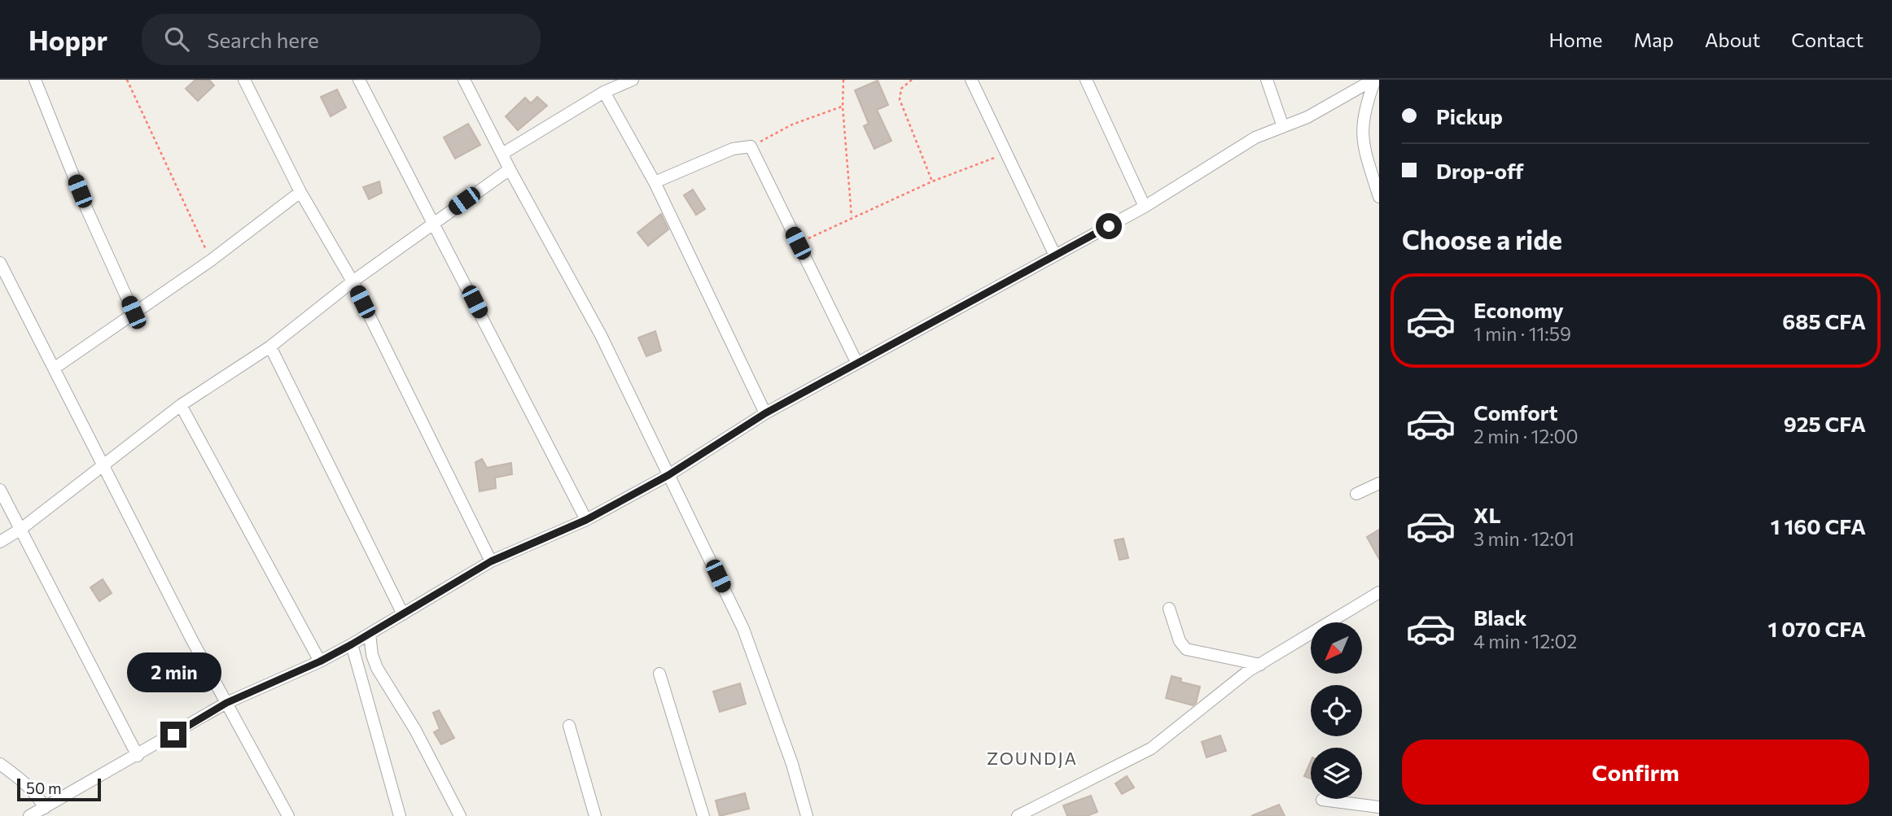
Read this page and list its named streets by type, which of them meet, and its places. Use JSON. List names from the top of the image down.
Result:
{
  "districts": ["ZOUNDJA"],
  "scale_bar": "50 m",
  "north": "bottom left",
  "page": {
    "header": "Hoppr",
    "search": "Search here",
    "nav": [
      "Home",
      "Map",
      "About",
      "Contact"
    ],
    "banner": ["Pickup", "Drop-off"],
    "heading": "Choose a ride",
    "list": [
      {
        "name": "Economy",
        "note": "1 min · 11:59",
        "value": "685 CFA"
      },
      {
        "name": "Comfort",
        "note": "2 min · 12:00",
        "value": "925 CFA"
      },
      {
        "name": "XL",
        "note": "3 min · 12:01",
        "value": "1 160 CFA"
      },
      {
        "name": "Black",
        "note": "4 min · 12:02",
        "value": "1 070 CFA"
      }
    ],
    "bubble": "2 min",
    "buttons": "Confirm",
    "scale": "50 m"
  }
}
